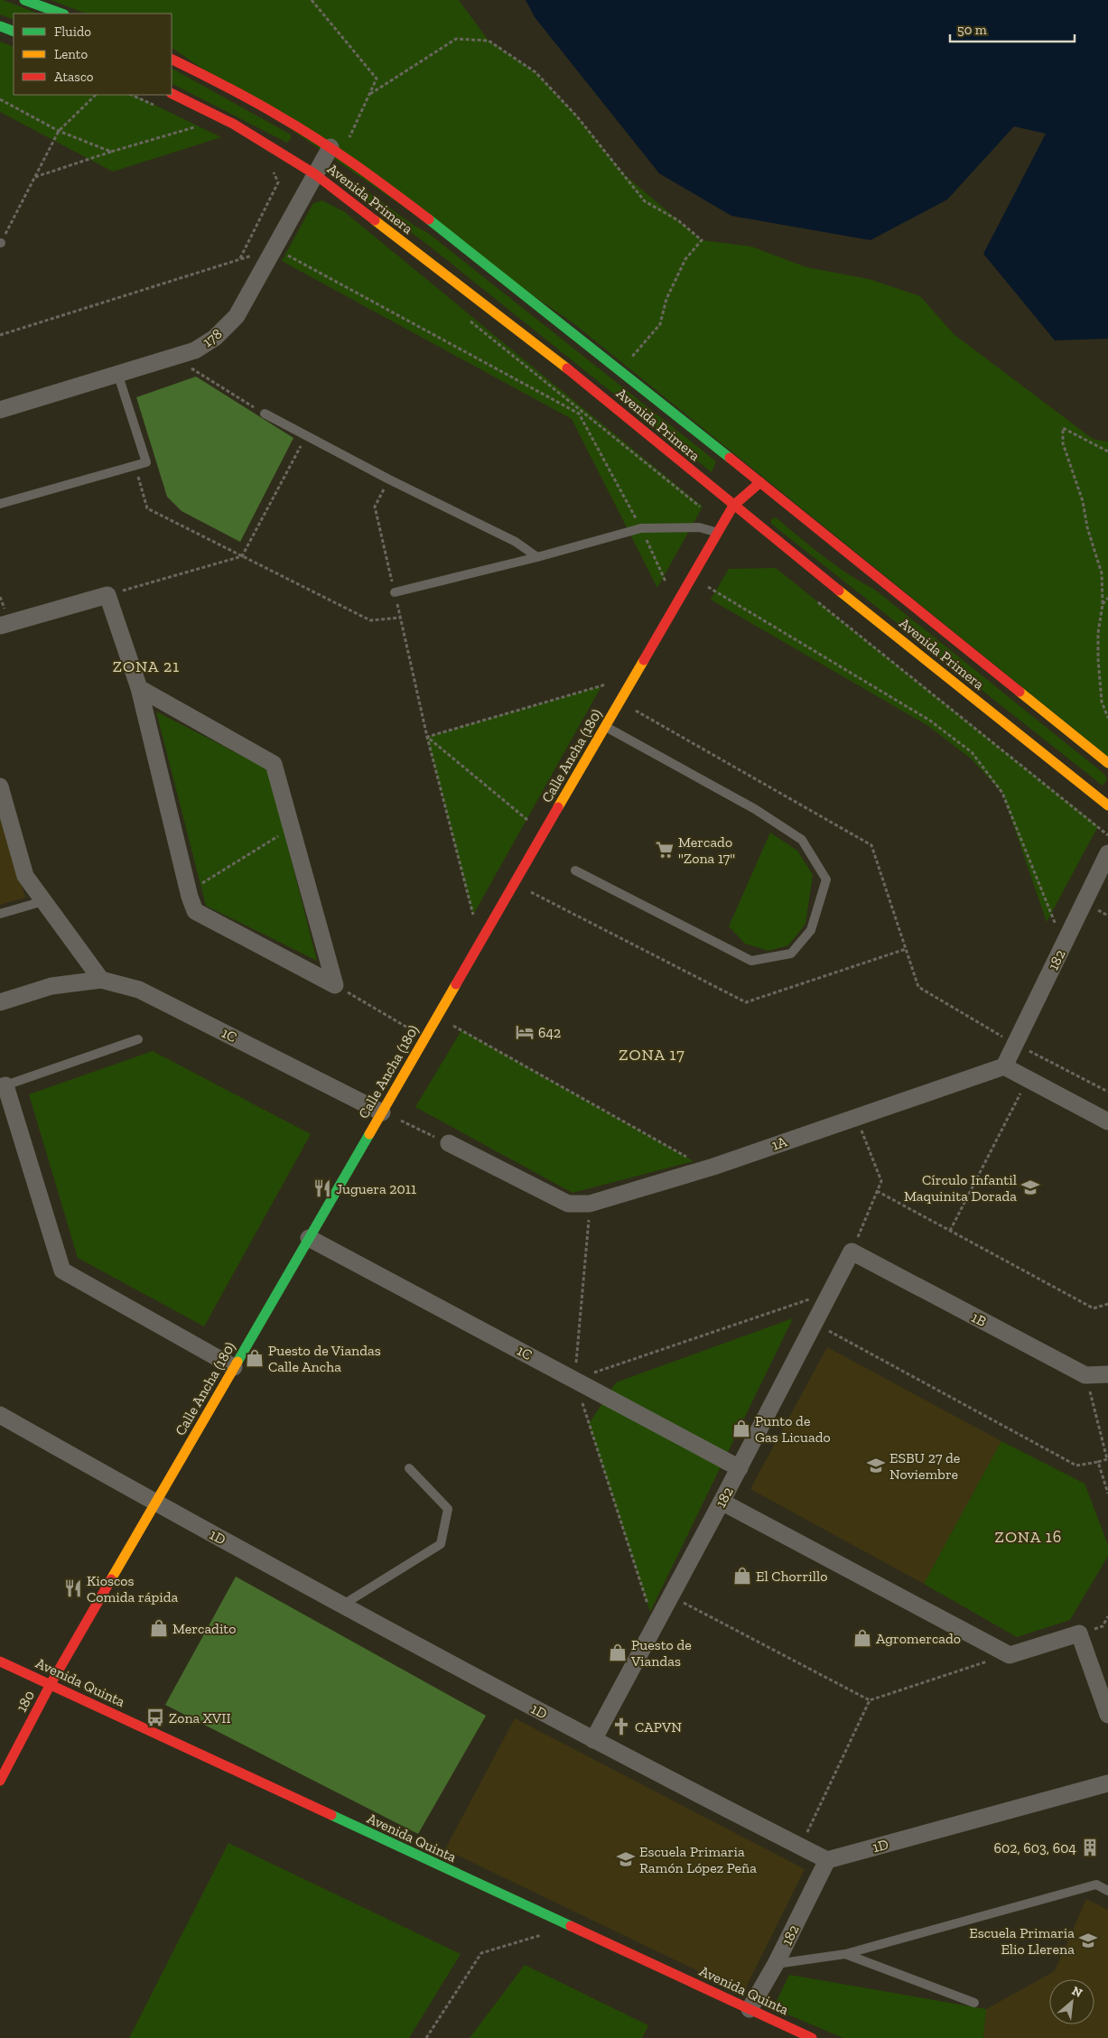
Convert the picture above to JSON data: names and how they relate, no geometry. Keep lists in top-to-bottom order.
{
  "streets": {
    "street": [
      "Avenida Primera",
      "178",
      "Calle Ancha (180)",
      "182",
      "1C",
      "1A",
      "1B",
      "1D",
      "Avenida Quinta",
      "180"
    ]
  },
  "crossings": [
    ["Avenida Primera", "178"],
    ["Avenida Primera", "Calle Ancha (180)"],
    ["Calle Ancha (180)", "1C"],
    ["Calle Ancha (180)", "1D"],
    ["Calle Ancha (180)", "Avenida Quinta"],
    ["Calle Ancha (180)", "180"],
    ["182", "1C"],
    ["182", "1A"],
    ["182", "1B"],
    ["182", "1D"],
    ["182", "Avenida Quinta"],
    ["Avenida Quinta", "180"]
  ],
  "districts": ["ZONA 21", "ZONA 17", "ZONA 16"],
  "places": {
    "supermarket": ["Mercado \"Zona 17\""],
    "hotel": ["642"],
    "school or university": [
      "Círculo Infantil Maquinita Dorada",
      "ESBU 27 de Noviembre",
      "Escuela Primaria Ramón López Peña",
      "Escuela Primaria Elio Llerena"
    ],
    "restaurant": ["Juguera 2011", "Kioscos Comida rápida"],
    "shop": [
      "Puesto de Viandas Calle Ancha",
      "Punto de Gas Licuado",
      "El Chorrillo",
      "Mercadito",
      "Agromercado",
      "Puesto de Viandas"
    ],
    "bus stop": ["Zona XVII"],
    "church": ["CAPVN"],
    "building": ["602, 603, 604"]
  },
  "legend": ["Fluido", "Lento", "Atasco"],
  "scale_bar": "50 m",
  "north": "top right"
}
